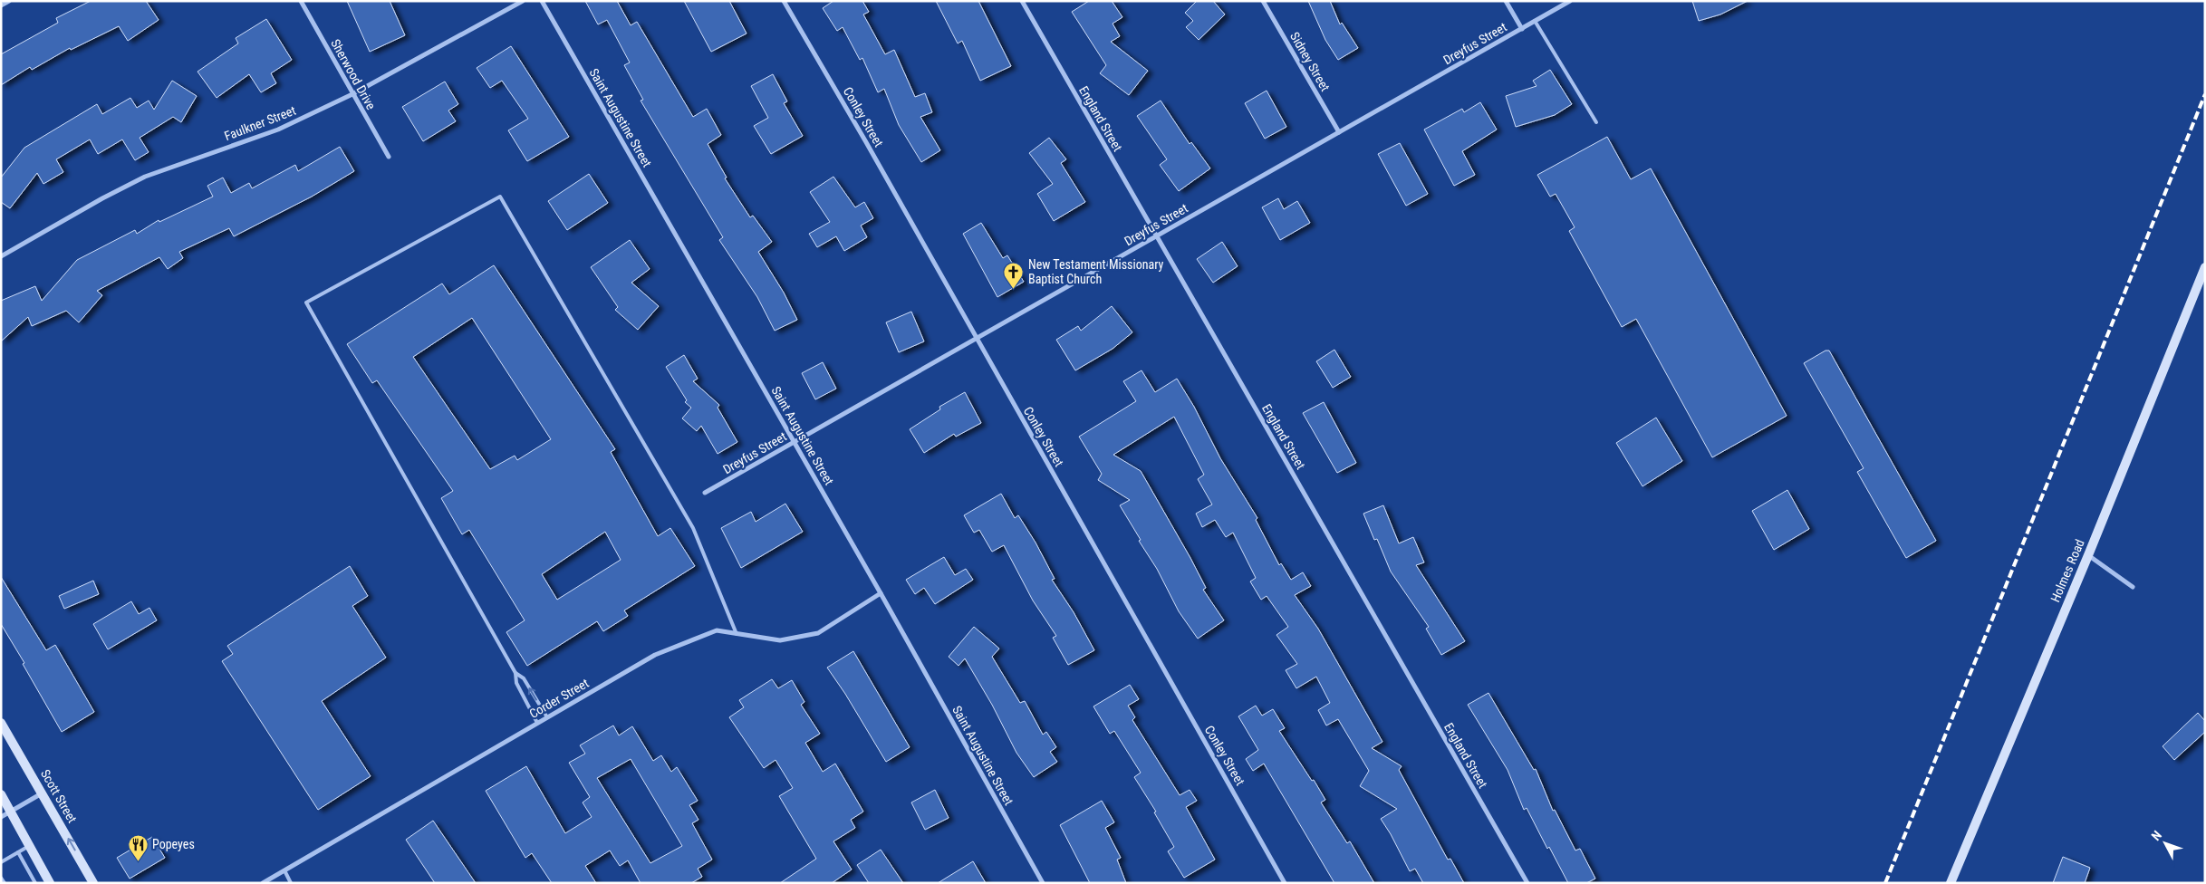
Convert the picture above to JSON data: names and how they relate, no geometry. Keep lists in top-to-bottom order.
{
  "streets": {
    "main road": ["Holmes Road", "Scott Street"],
    "street": [
      "Dreyfus Street",
      "Sidney Street",
      "Sherwood Drive",
      "Conley Street",
      "Saint Augustine Street",
      "England Street",
      "Faulkner Street",
      "Corder Street"
    ]
  },
  "crossings": [
    ["Dreyfus Street", "Sidney Street"],
    ["Dreyfus Street", "Conley Street"],
    ["Dreyfus Street", "Saint Augustine Street"],
    ["Dreyfus Street", "England Street"],
    ["Sherwood Drive", "Faulkner Street"],
    ["Saint Augustine Street", "Corder Street"]
  ],
  "places": {
    "church": ["New Testament Missionary Baptist Church"],
    "restaurant": ["Popeyes"]
  },
  "north": "top left"
}
